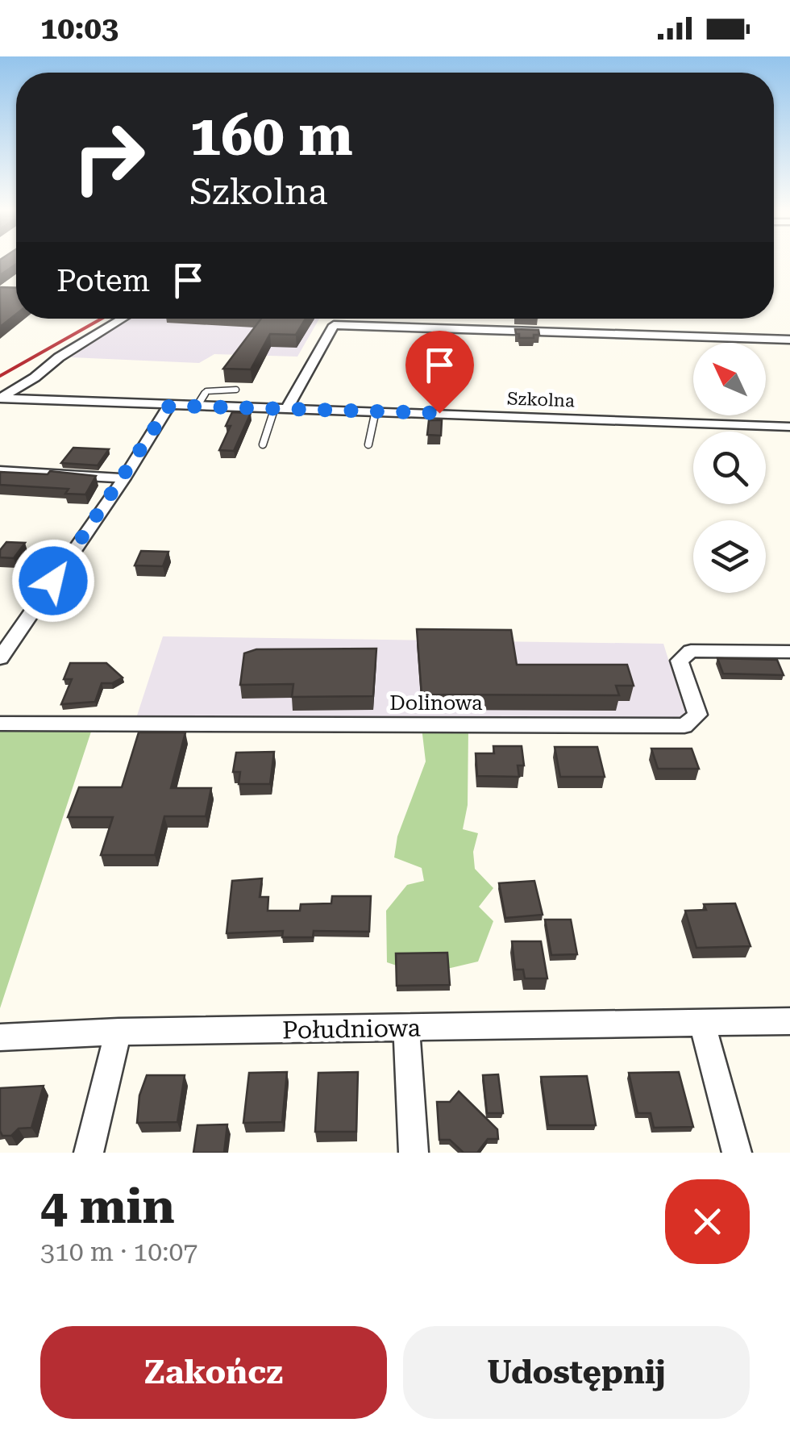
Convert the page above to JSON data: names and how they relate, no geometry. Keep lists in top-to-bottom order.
{
  "streets": {
    "street": ["Szkolna", "Dolinowa", "Południowa"]
  },
  "north": "top left",
  "page": {
    "status": "10:03",
    "turn": ["160 m", "Szkolna"],
    "then": "Potem",
    "heading": ["4 min", "310 m · 10:07"],
    "buttons": ["Zakończ", "Udostępnij"]
  }
}
